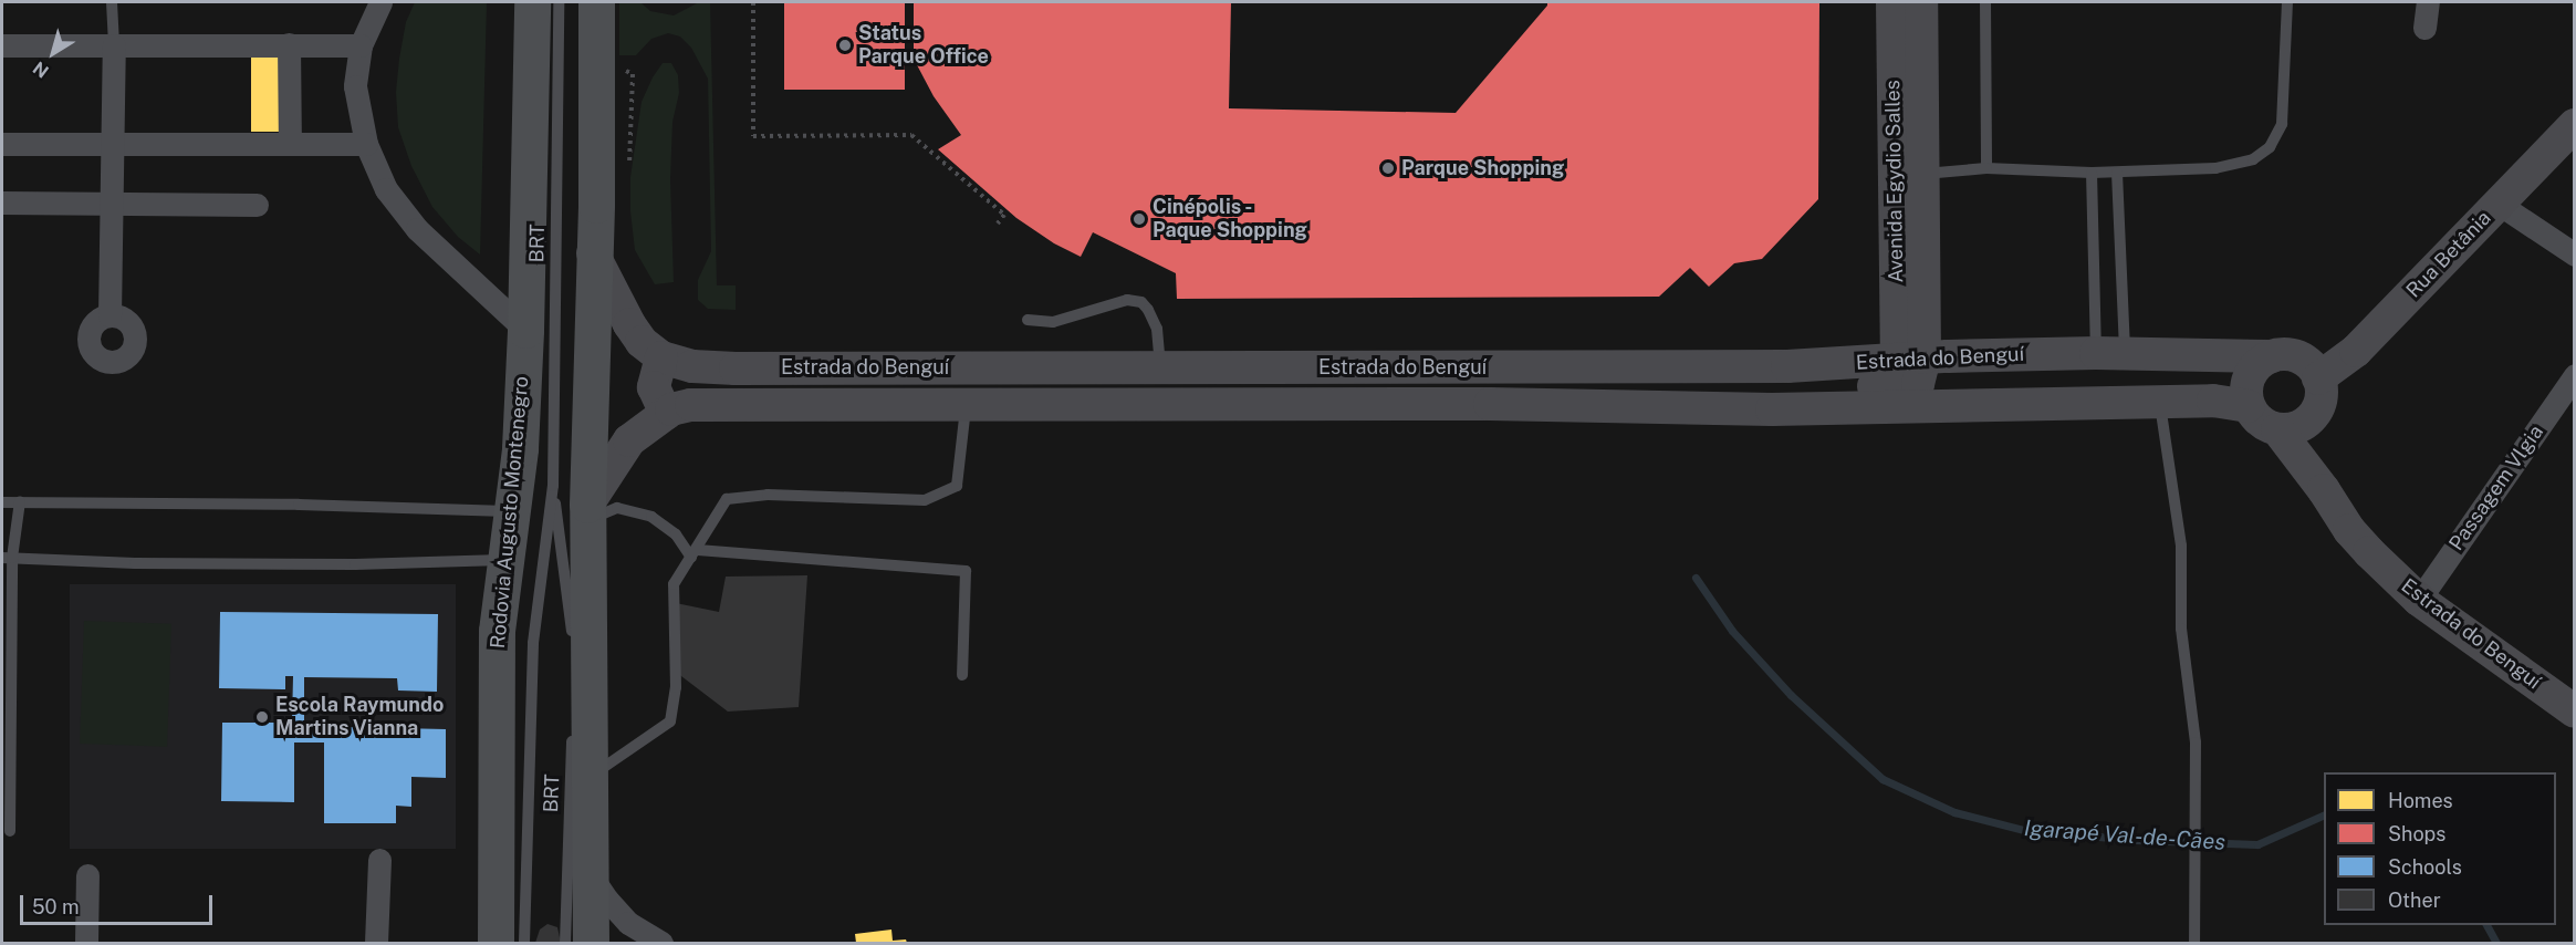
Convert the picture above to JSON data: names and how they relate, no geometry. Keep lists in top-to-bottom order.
{
  "streets": {
    "main road": ["Rodovia Augusto Montenegro"],
    "street": [
      "Avenida Egydio Salles",
      "Rua Betânia",
      "Estrada do Benguí",
      "Passagem Vlgia"
    ],
    "lane": ["BRT"]
  },
  "crossings": [
    ["Avenida Egydio Salles", "Estrada do Benguí"],
    ["Rua Betânia", "Estrada do Benguí"],
    ["Estrada do Benguí", "Passagem Vlgia"]
  ],
  "water": ["Igarapé Val-de-Cães"],
  "places": [
    "Status Parque Office",
    "Parque Shopping",
    "Cinépolis - Paque Shopping",
    "Escola Raymundo Martins Vianna"
  ],
  "legend": [
    "Homes",
    "Shops",
    "Schools",
    "Other"
  ],
  "scale_bar": "50 m",
  "north": "bottom left"
}
